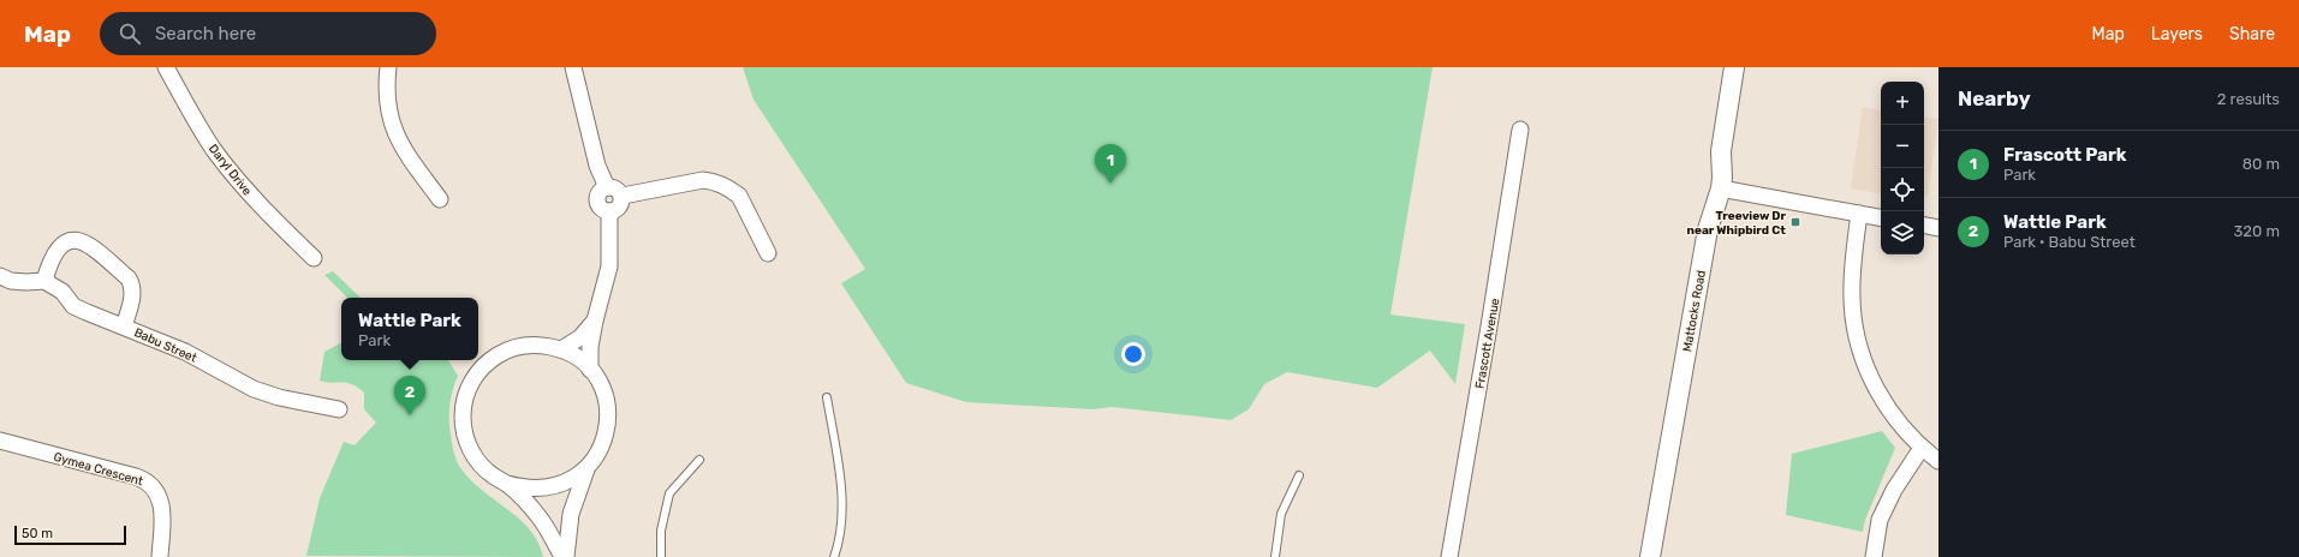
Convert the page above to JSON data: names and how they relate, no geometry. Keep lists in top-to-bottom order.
{
  "streets": {
    "street": [
      "Daryl Drive",
      "Mattocks Road",
      "Frascott Avenue",
      "Babu Street",
      "Gymea Crescent"
    ]
  },
  "places": {
    "transit": ["Treeview Dr near Whipbird Ct"]
  },
  "scale_bar": "50 m",
  "page": {
    "header": "Map",
    "search": "Search here",
    "nav": ["Map", "Layers", "Share"],
    "heading": ["Nearby", "2 results"],
    "map_buttons": ["+", "−"],
    "list": [
      {
        "mark": "1",
        "name": "Frascott Park",
        "note": "Park",
        "value": "80 m"
      },
      {
        "mark": "2",
        "name": "Wattle Park",
        "note": "Park · Babu Street",
        "value": "320 m"
      }
    ],
    "pins": ["1", "2"],
    "popup": ["Wattle Park", "Park"],
    "scale": "50 m"
  }
}
